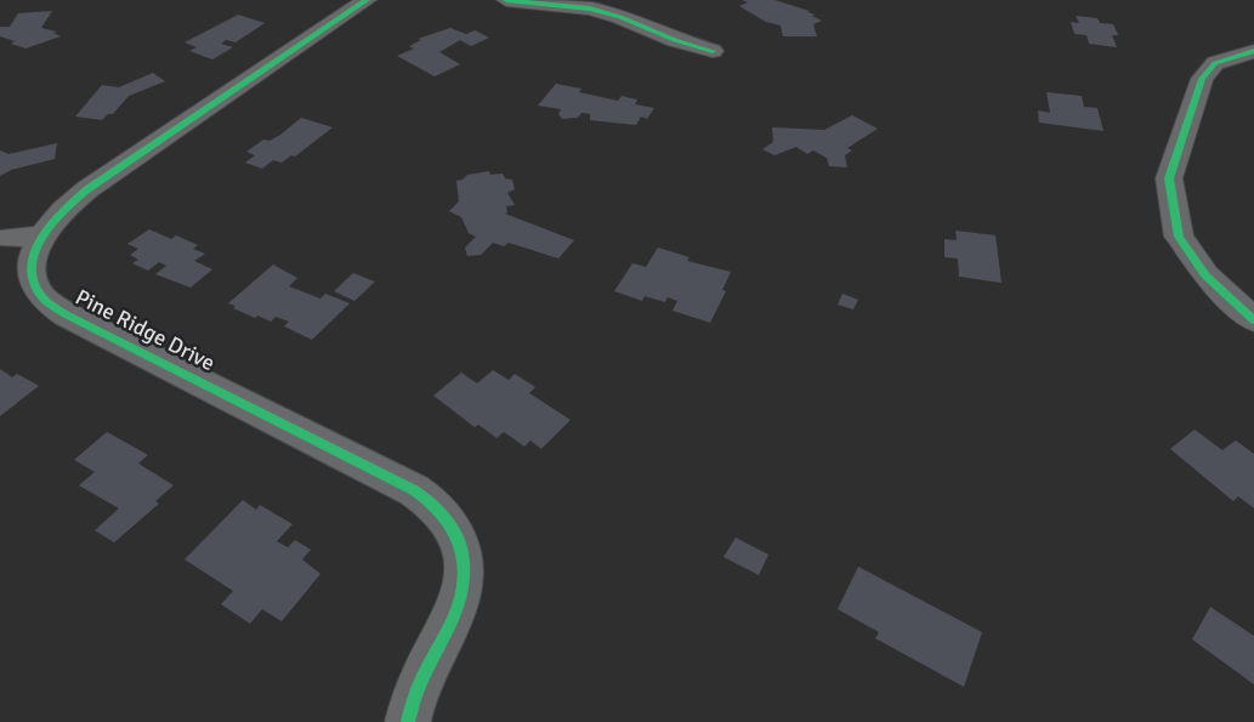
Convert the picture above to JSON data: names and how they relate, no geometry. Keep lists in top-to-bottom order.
{
  "streets": {
    "street": ["Pine Ridge Drive"]
  }
}
